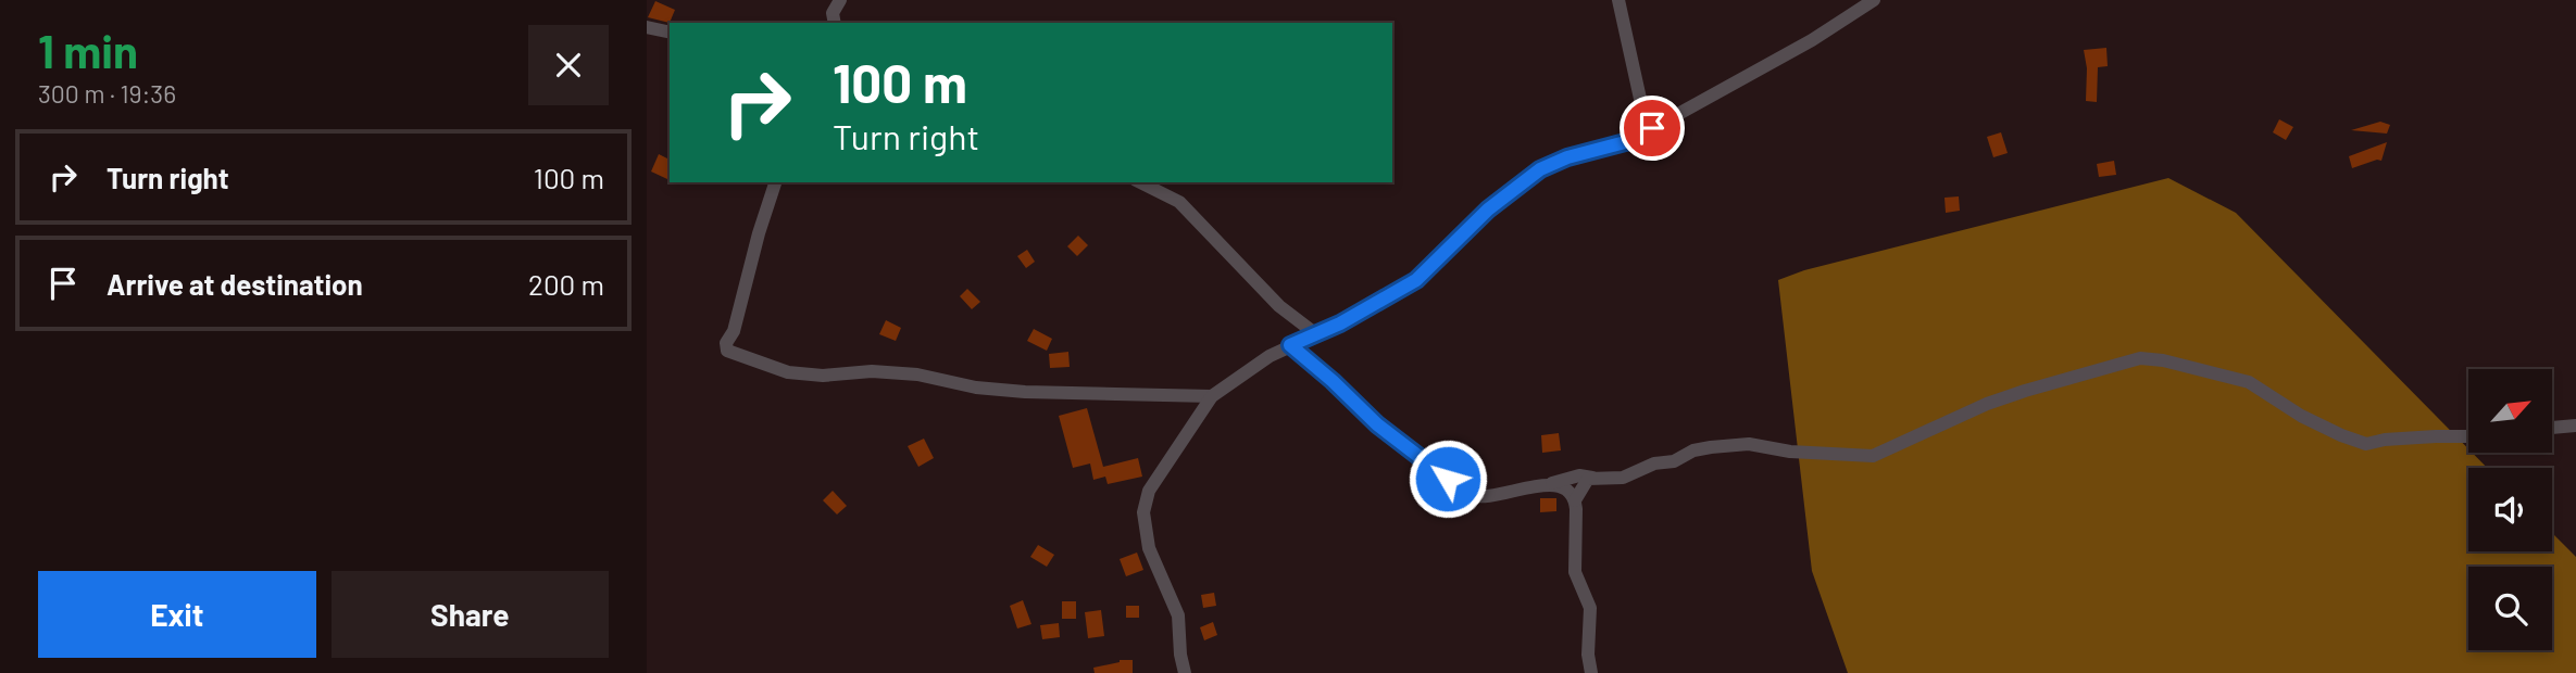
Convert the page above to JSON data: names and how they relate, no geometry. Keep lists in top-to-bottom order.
{
  "north": "top right",
  "page": {
    "heading": ["1 min", "300 m · 19:36"],
    "turn": ["100 m", "Turn right"],
    "list": [
      {
        "name": "Turn right",
        "value": "100 m"
      },
      {
        "name": "Arrive at destination",
        "value": "200 m"
      }
    ],
    "buttons": ["Exit", "Share"]
  }
}
